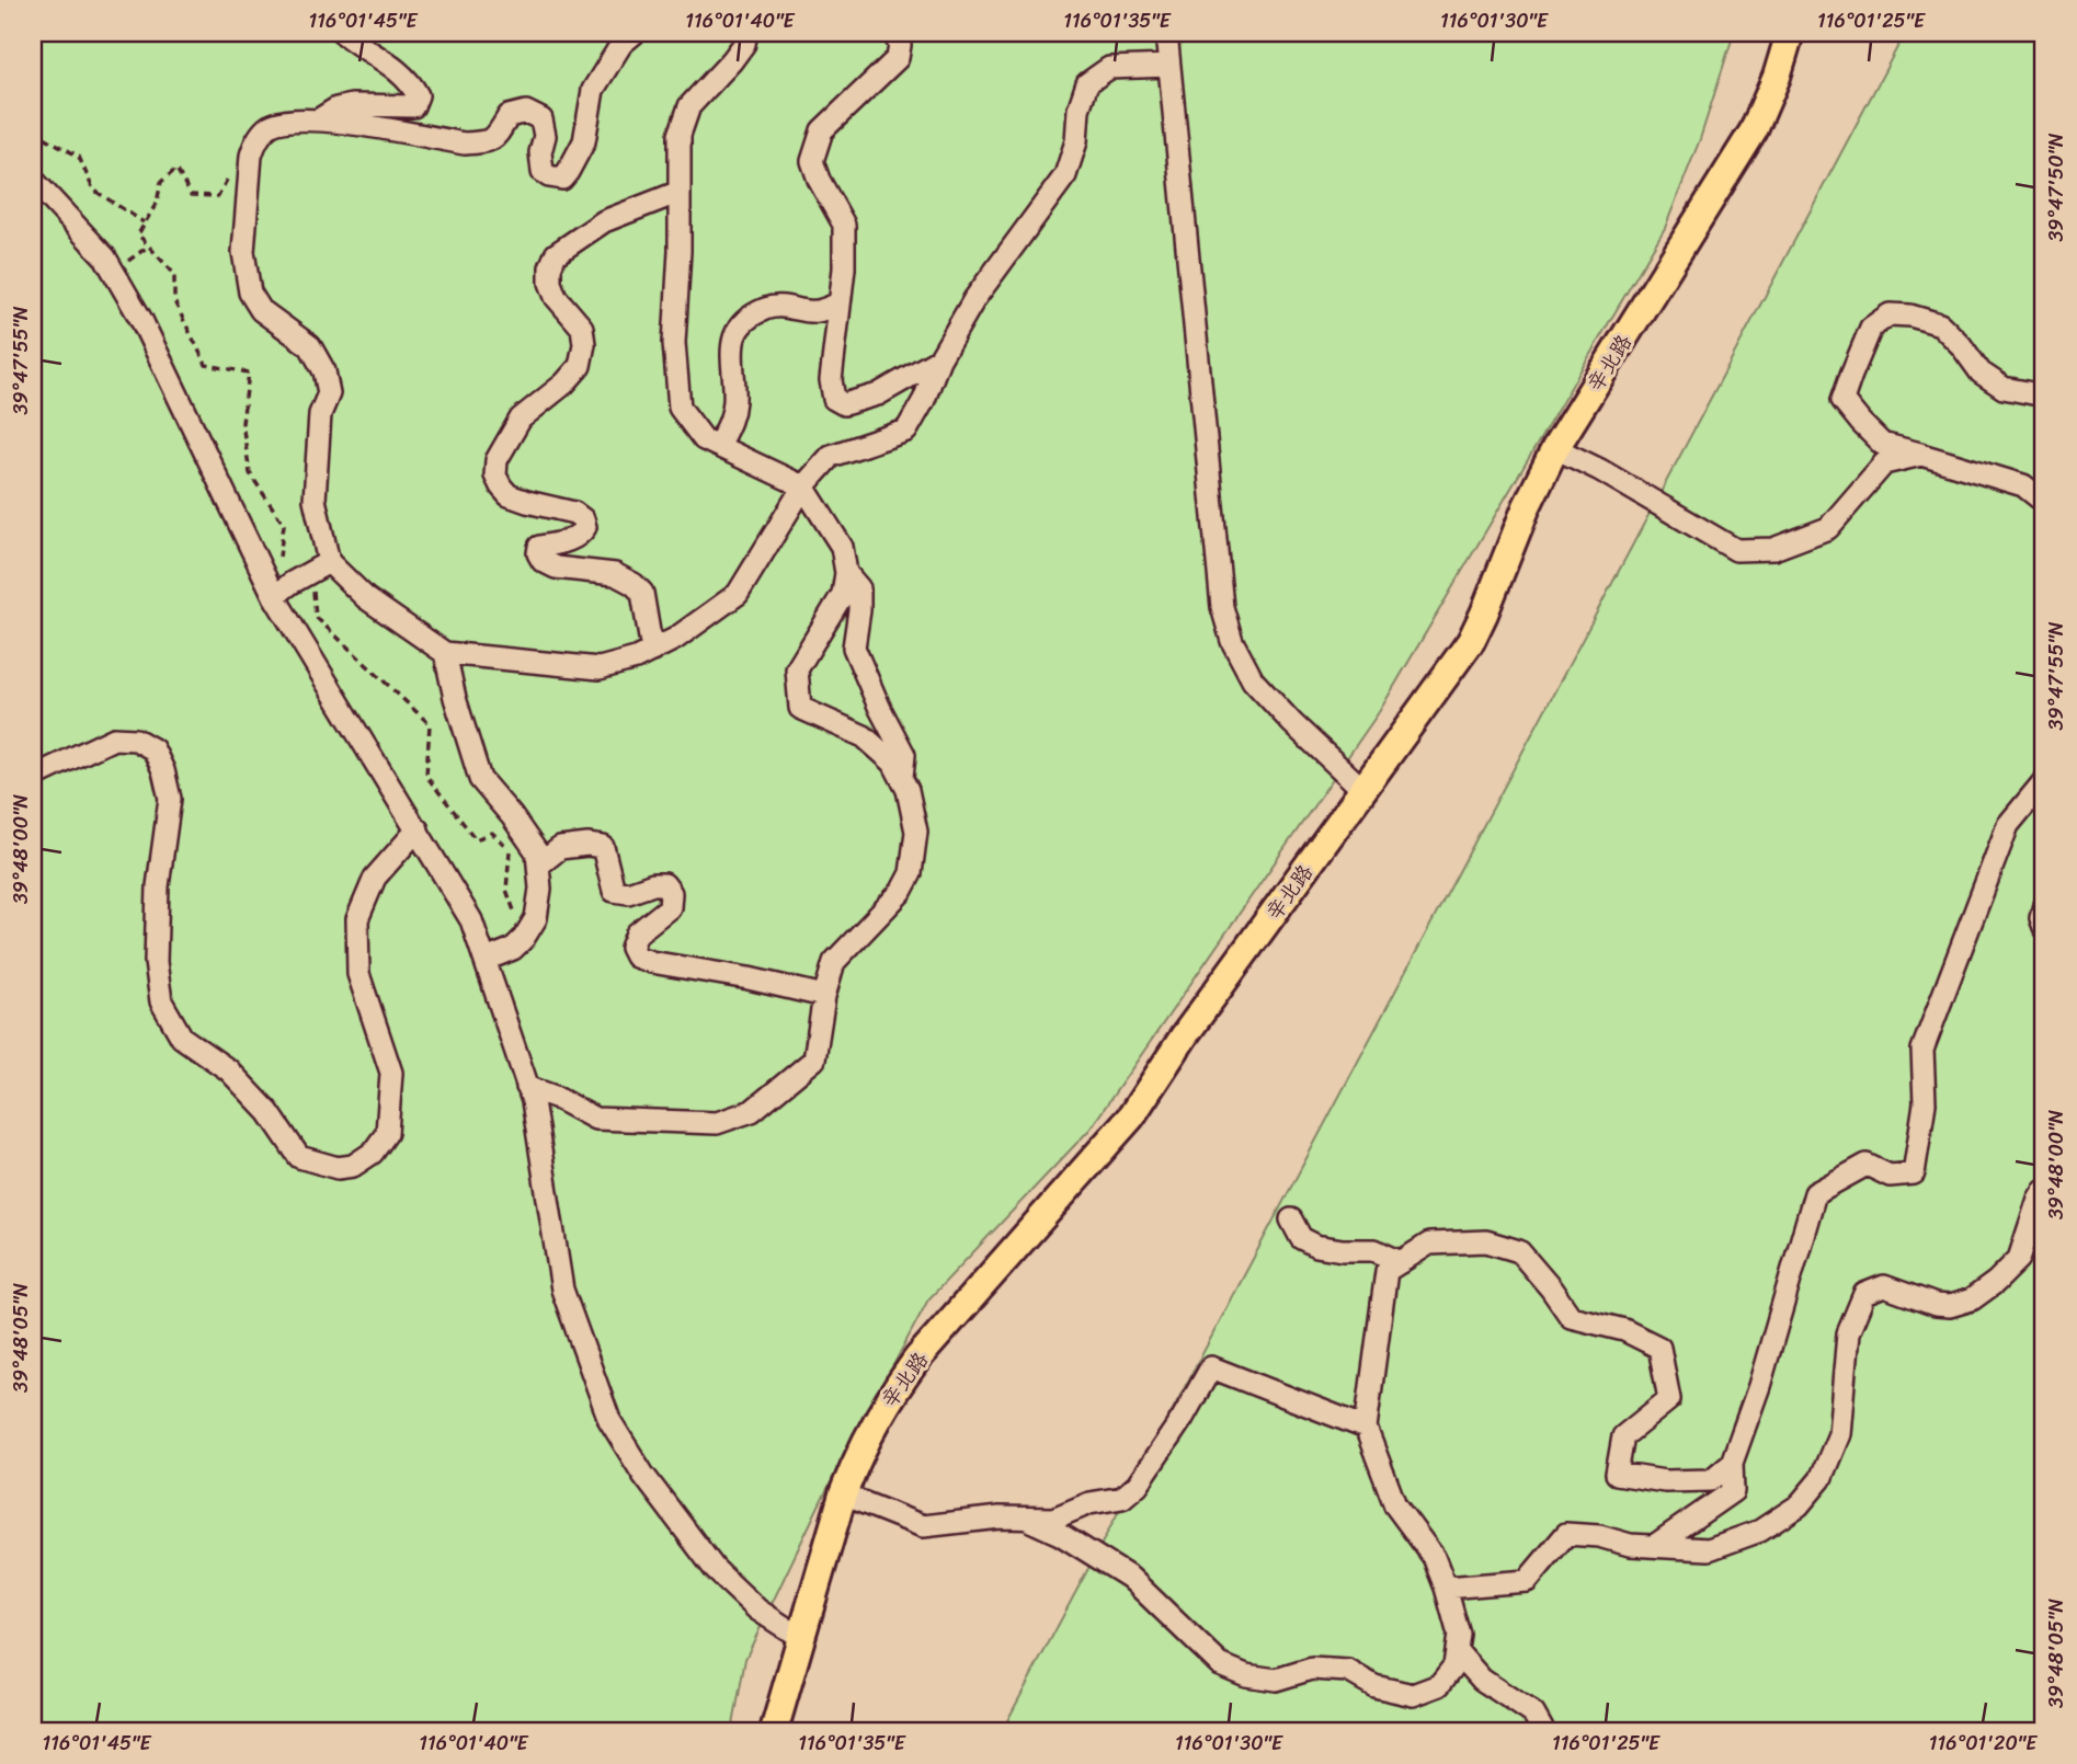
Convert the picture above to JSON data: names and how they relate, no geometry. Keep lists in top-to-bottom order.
{
  "streets": {
    "main road": ["辛北路"]
  },
  "coordinates": [
    "116°01'45\"E",
    "116°01'40\"E",
    "116°01'35\"E",
    "116°01'30\"E",
    "116°01'25\"E",
    "39°47'50\"N",
    "39°47'55\"N",
    "39°48'00\"N",
    "39°48'05\"N",
    "116°01'20\"E"
  ]
}
